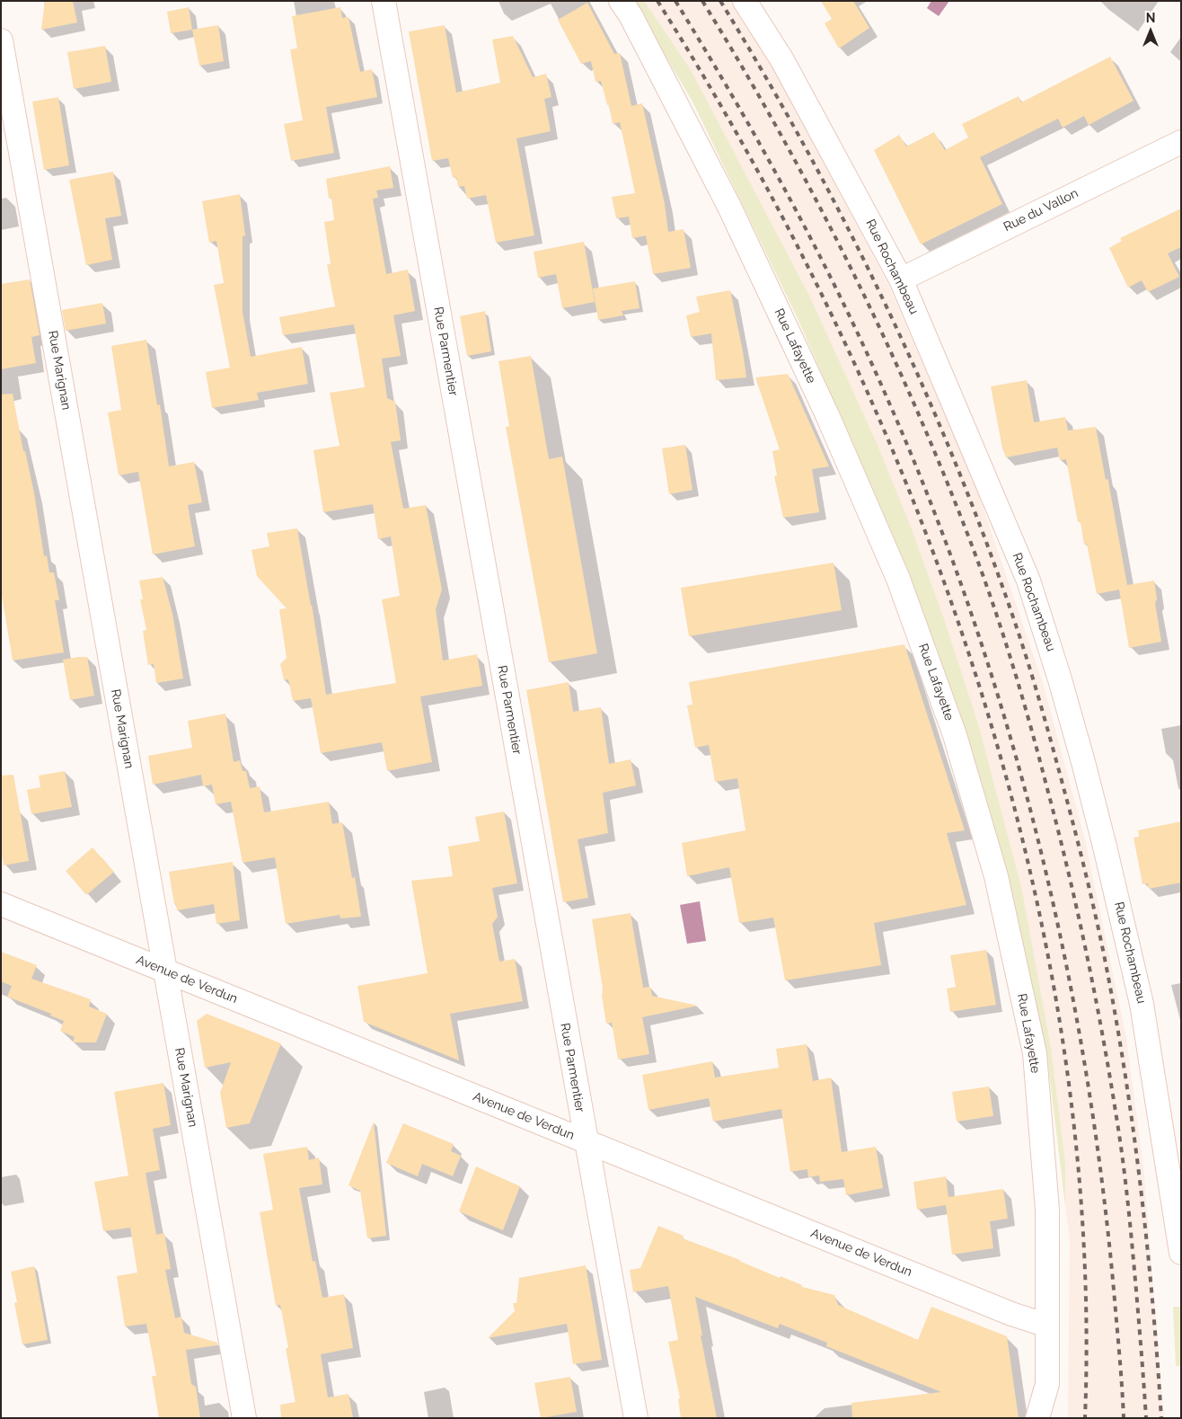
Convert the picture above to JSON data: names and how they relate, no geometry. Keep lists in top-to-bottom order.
{
  "streets": {
    "street": [
      "Rue du Vallon",
      "Rue Rochambeau",
      "Rue Lafayette",
      "Rue Parmentier",
      "Rue Marignan",
      "Avenue de Verdun"
    ]
  },
  "crossings": [
    ["Rue du Vallon", "Rue Rochambeau"],
    ["Rue Lafayette", "Avenue de Verdun"],
    ["Rue Parmentier", "Avenue de Verdun"],
    ["Rue Marignan", "Avenue de Verdun"]
  ],
  "north": "top"
}
